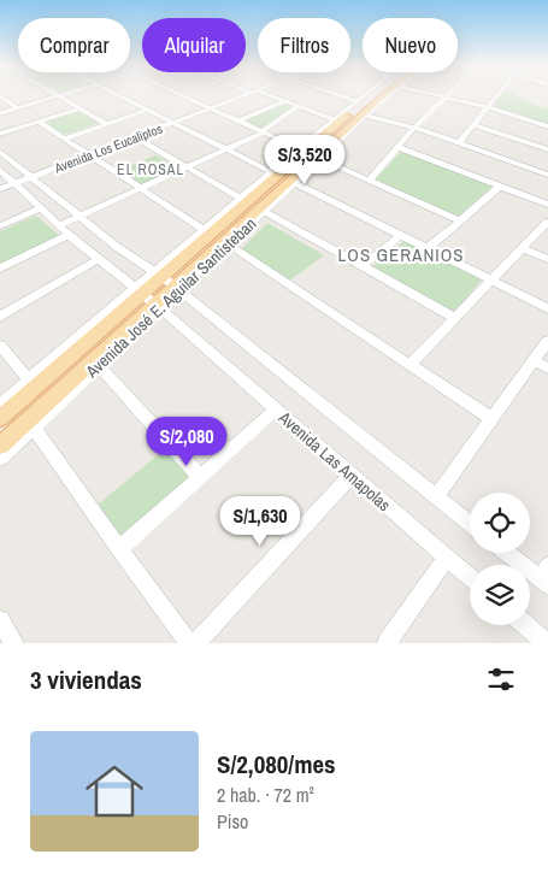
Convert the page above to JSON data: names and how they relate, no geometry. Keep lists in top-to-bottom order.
{
  "streets": {
    "main road": ["Avenida José E. Aguilar Santisteban"],
    "street": ["Avenida Los Eucaliptos", "Avenida Las Amapolas"]
  },
  "crossings": [
    ["Avenida Los Eucaliptos", "Avenida Las Amapolas"],
    ["Avenida José E. Aguilar Santisteban", "Avenida Las Amapolas"]
  ],
  "districts": ["EL ROSAL", "LOS GERANIOS"],
  "page": {
    "chip": [
      "Comprar",
      "Alquilar",
      "Filtros",
      "Nuevo"
    ],
    "price": ["S/3,520", "S/2,080", "S/1,630"],
    "heading": "3 viviendas",
    "list": [
      {
        "name": "S/2,080/mes",
        "note": "2 hab. · 72 m² · Piso"
      }
    ]
  }
}
